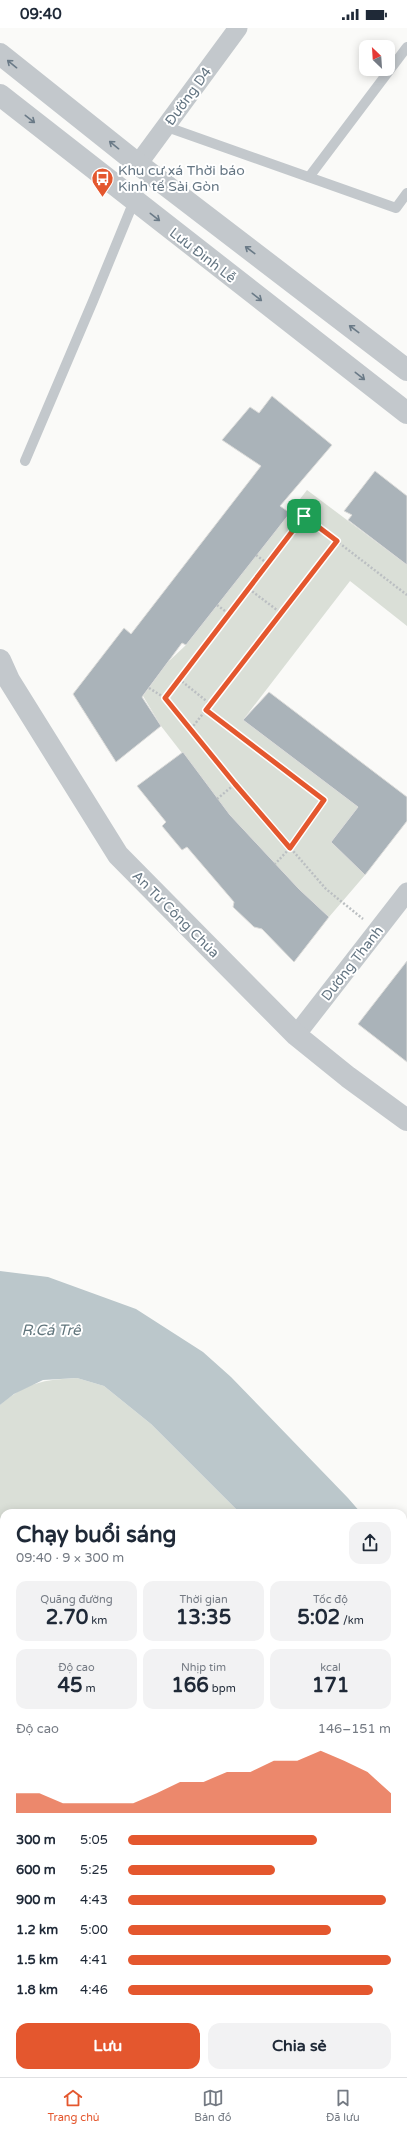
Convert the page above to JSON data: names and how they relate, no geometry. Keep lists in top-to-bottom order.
{
  "streets": {
    "street": [
      "Đường D4",
      "Lưu Đình Lễ",
      "An Tư Công Chúa",
      "Dương Thanh"
    ]
  },
  "crossings": [
    ["An Tư Công Chúa", "Dương Thanh"]
  ],
  "water": ["R.Cá Trê"],
  "places": {
    "bus stop": ["Khu cư xá Thời báo Kinh tế Sài Gòn"]
  },
  "north": "top left",
  "page": {
    "status": "09:40",
    "heading": ["Chạy buổi sáng", "09:40 · 9 × 300 m"],
    "stats": [
      ["Quãng đường", "2.70 km"],
      ["Thời gian", "13:35"],
      ["Tốc độ", "5:02 /km"],
      ["Độ cao", "45 m"],
      ["Nhịp tim", "166 bpm"],
      ["kcal", "171"]
    ],
    "chart": ["Độ cao", "146–151 m"],
    "list": [
      {
        "name": "300 m",
        "note": "5:05"
      },
      {
        "name": "600 m",
        "note": "5:25"
      },
      {
        "name": "900 m",
        "note": "4:43"
      },
      {
        "name": "1.2 km",
        "note": "5:00"
      },
      {
        "name": "1.5 km",
        "note": "4:41"
      },
      {
        "name": "1.8 km",
        "note": "4:46"
      }
    ],
    "buttons": ["Lưu", "Chia sẻ"],
    "tabs": ["Trang chủ", "Bản đồ", "Đã lưu"]
  }
}
